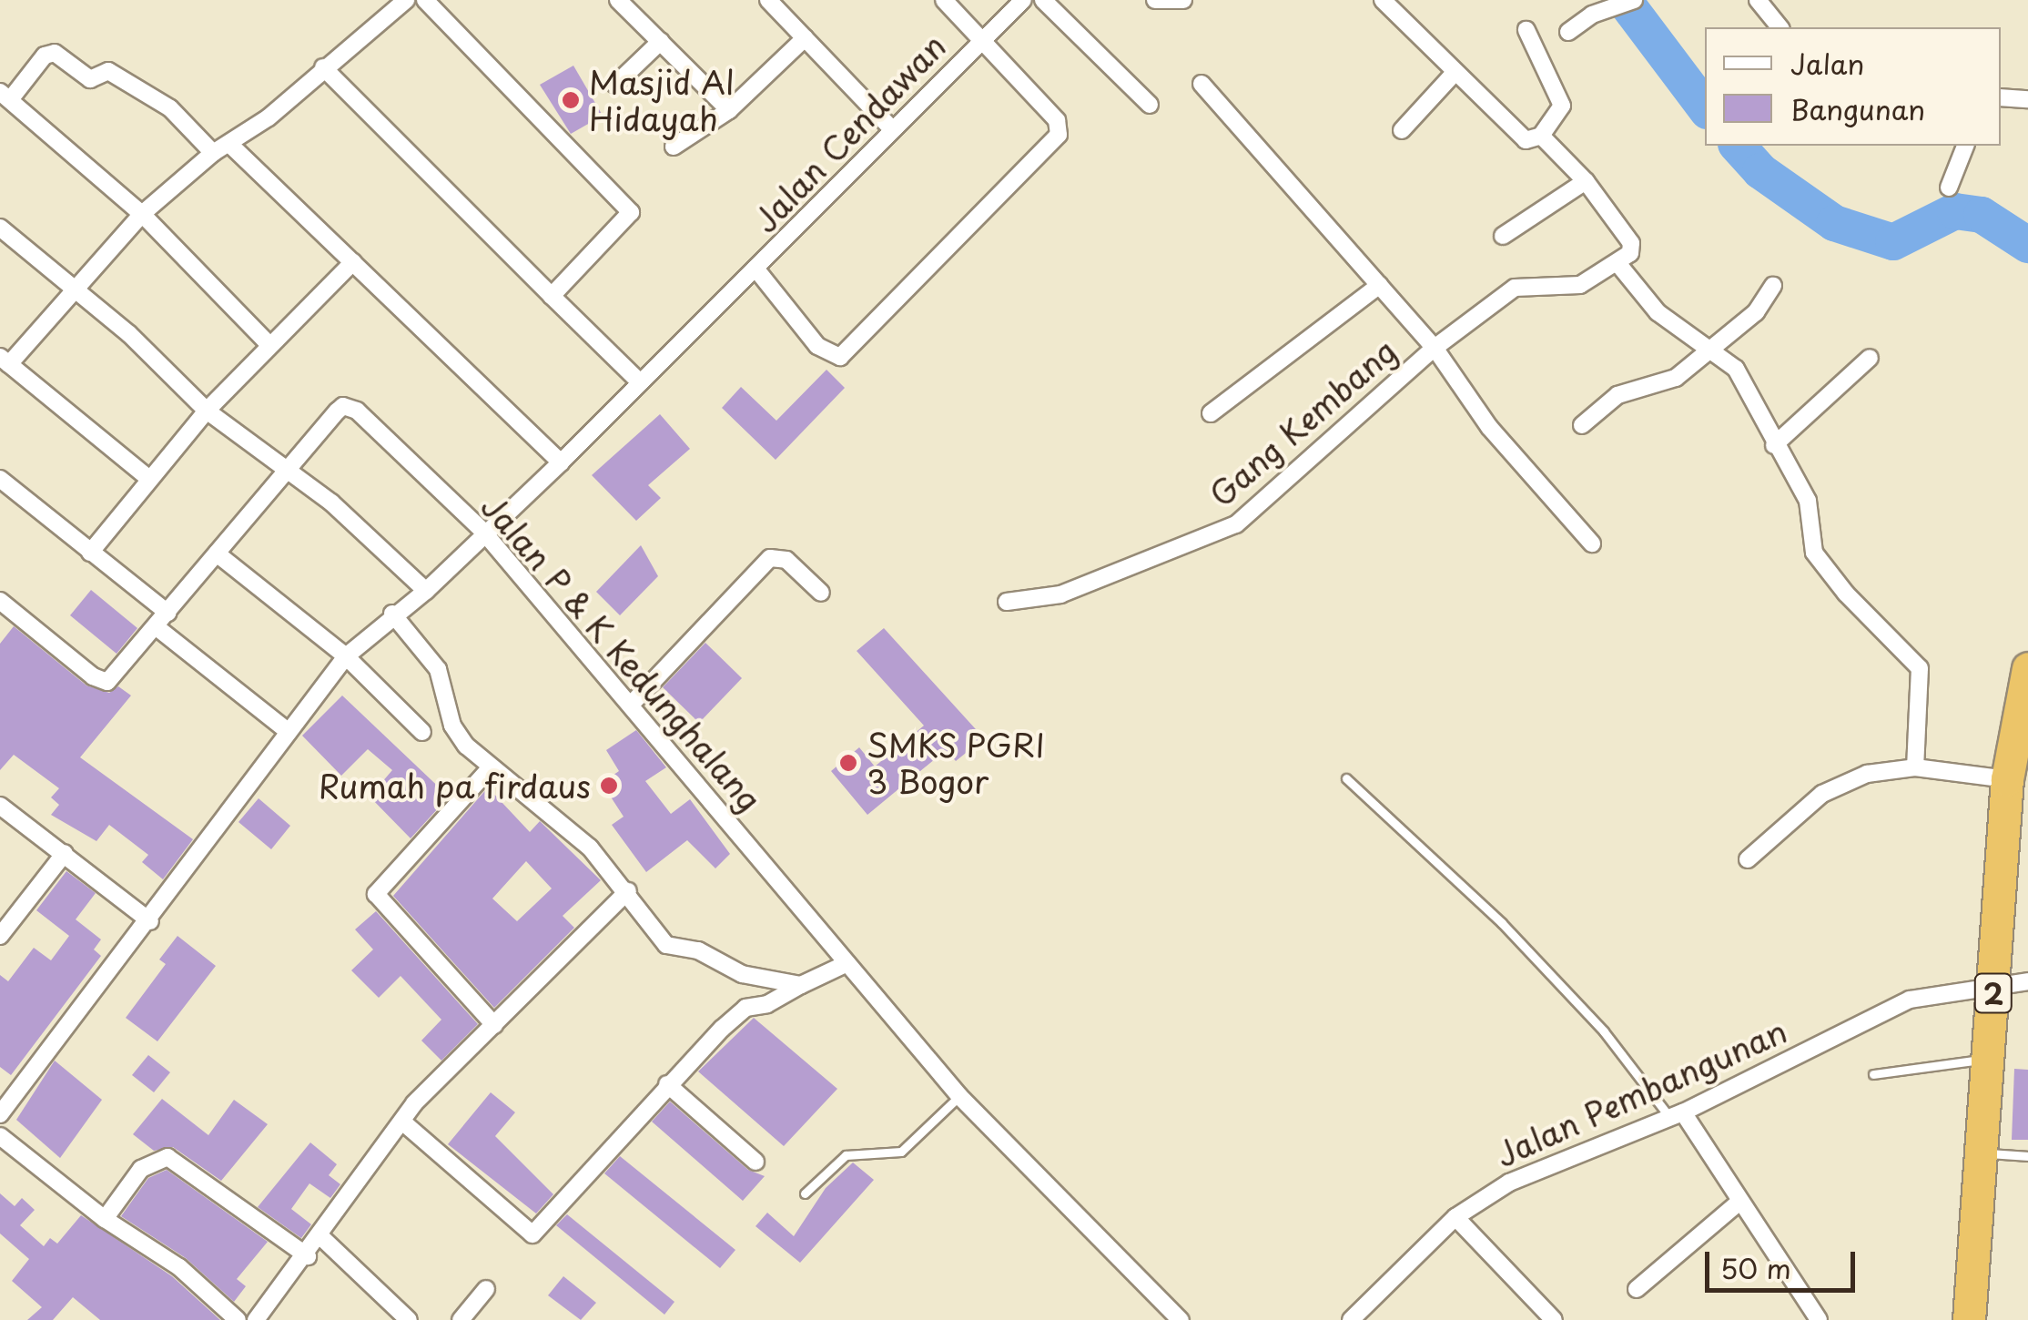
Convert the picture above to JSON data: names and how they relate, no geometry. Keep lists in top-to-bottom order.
{
  "streets": {
    "highway": ["2"],
    "street": [
      "Jalan Cendawan",
      "Gang Kembang",
      "Jalan P & K Kedunghalang",
      "Jalan Pembangunan"
    ]
  },
  "crossings": [
    ["Jalan Cendawan", "Jalan P & K Kedunghalang"],
    ["2", "Jalan Pembangunan"]
  ],
  "places": ["Masjid Al Hidayah", "SMKS PGRI 3 Bogor", "Rumah pa firdaus"],
  "legend": ["Jalan", "Bangunan"],
  "scale_bar": "50 m"
}
